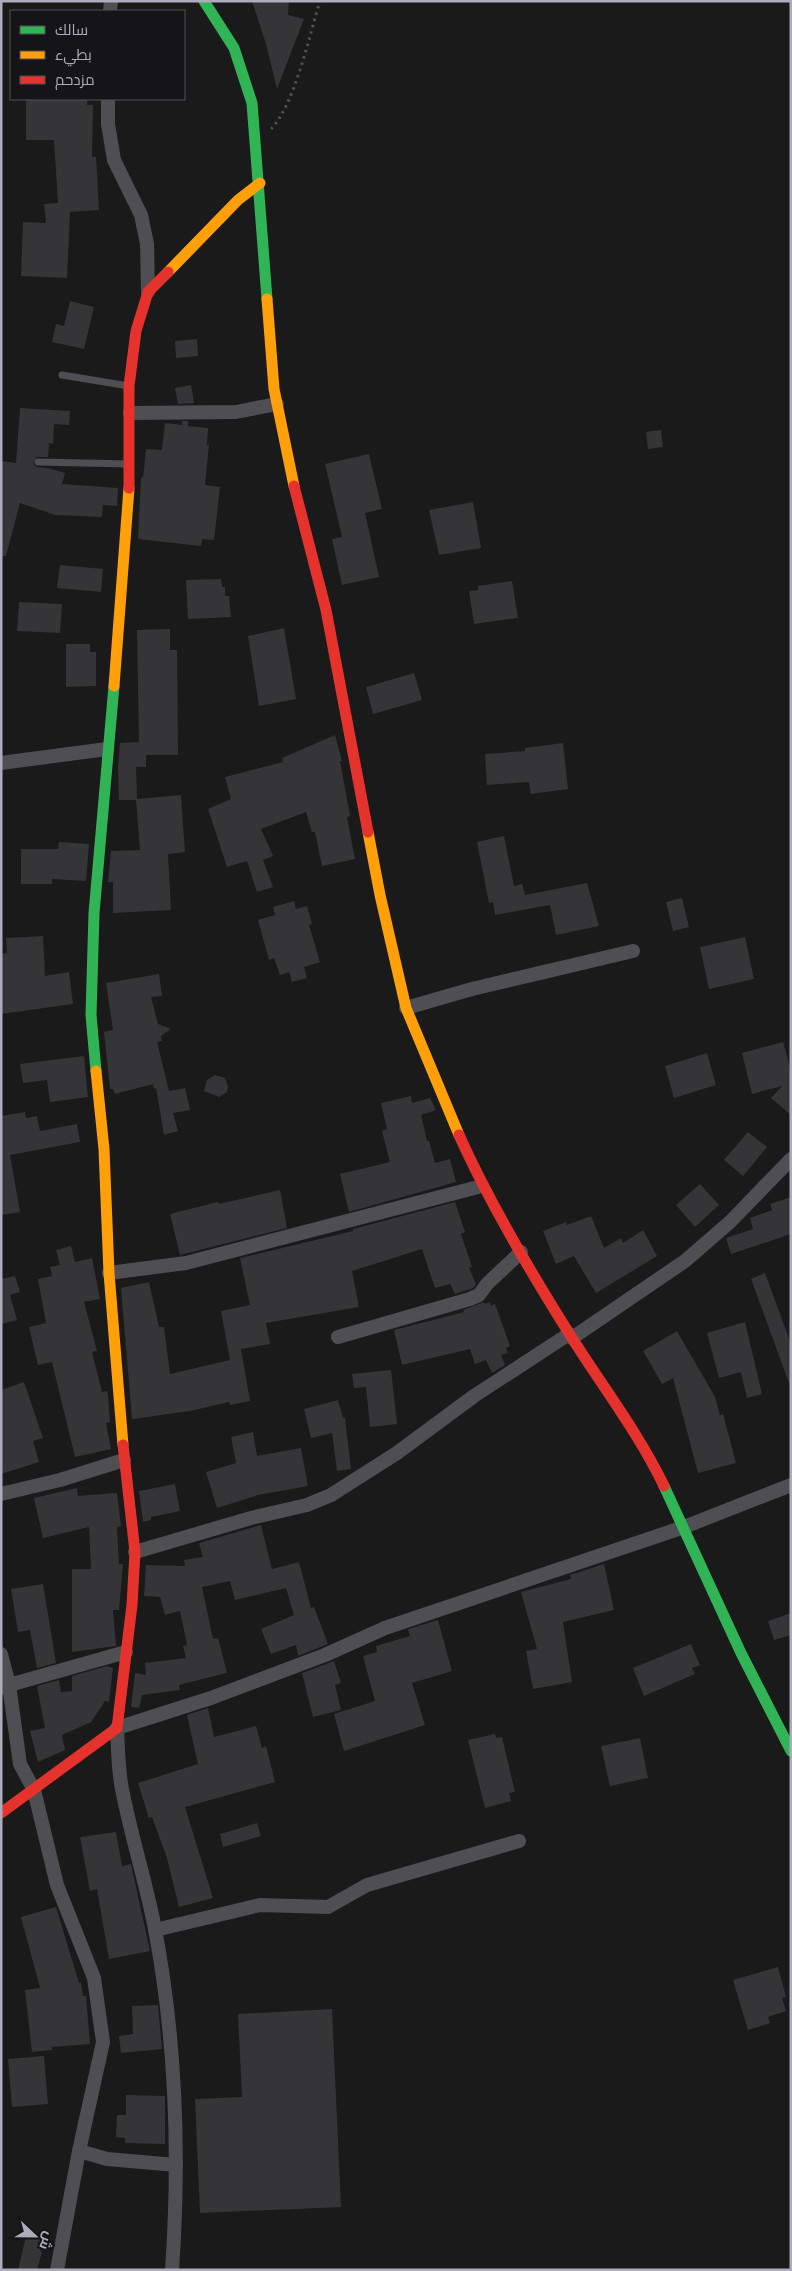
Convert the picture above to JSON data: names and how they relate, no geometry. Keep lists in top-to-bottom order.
{
  "legend": ["سالك", "بطيء", "مزدحم"],
  "north": "right"
}
